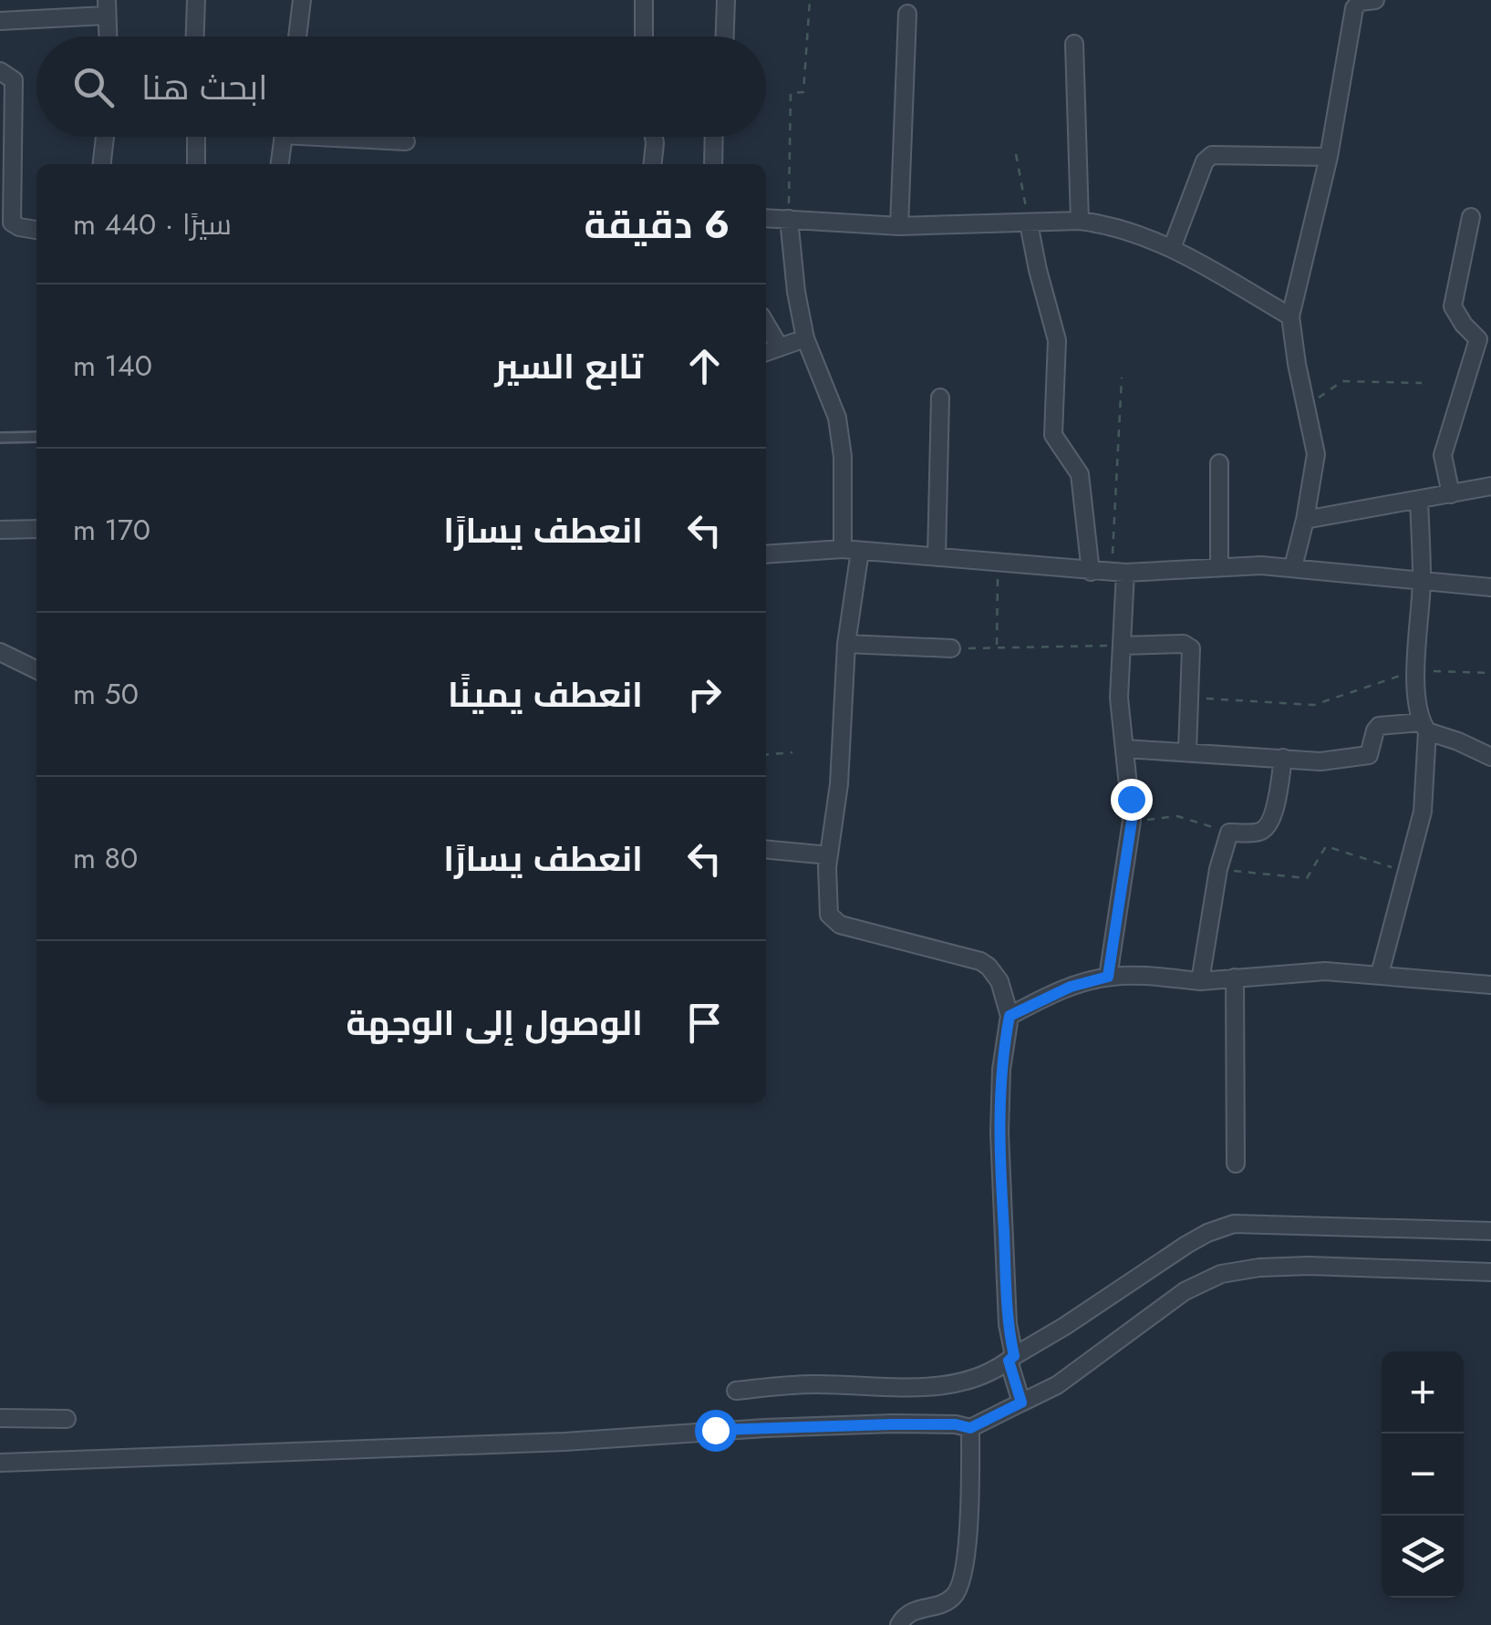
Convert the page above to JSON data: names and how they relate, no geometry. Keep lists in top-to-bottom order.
{
  "page": {
    "search": "ابحث هنا",
    "heading": ["6 دقيقة", "سيرًا · 440 m"],
    "list": [
      ["تابع السير", "140 m"],
      ["انعطف يسارًا", "170 m"],
      ["انعطف يمينًا", "50 m"],
      ["انعطف يسارًا", "80 m"],
      "الوصول إلى الوجهة"
    ],
    "map_buttons": ["+", "−"]
  }
}
